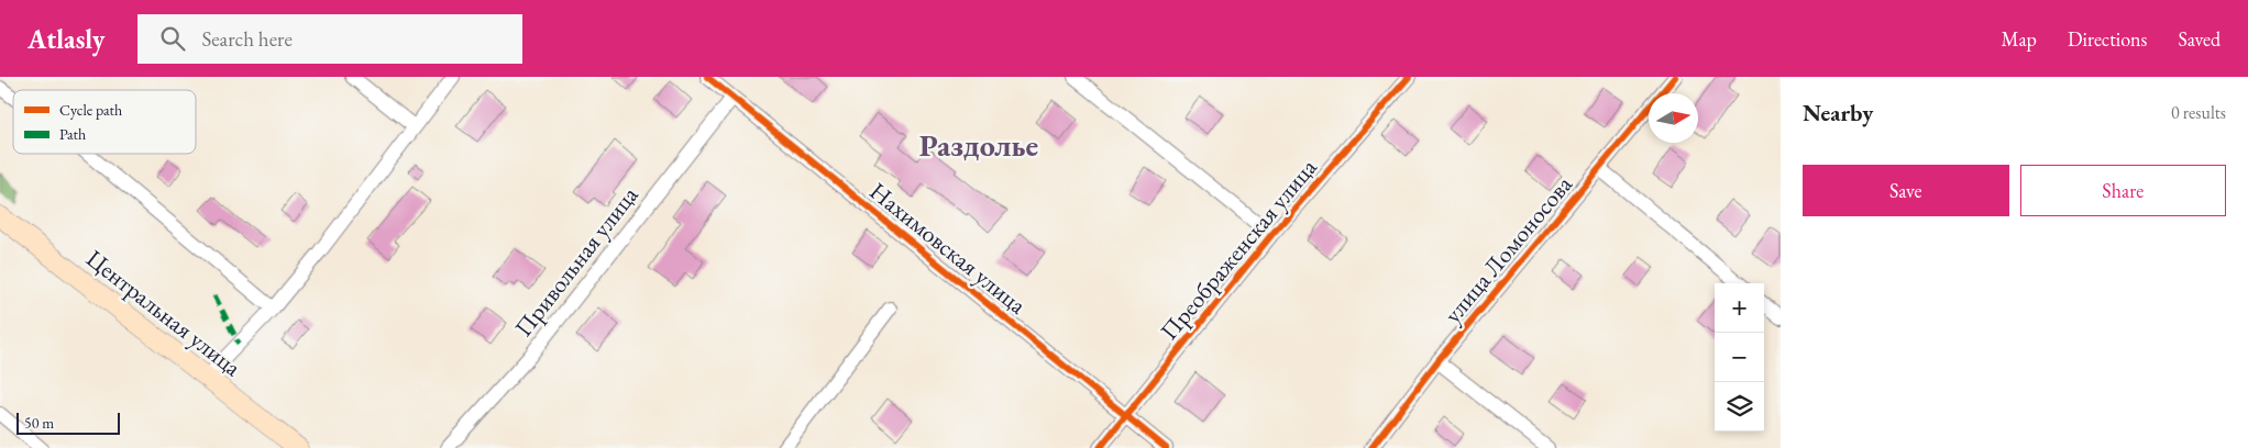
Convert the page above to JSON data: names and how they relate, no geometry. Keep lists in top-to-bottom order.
{
  "streets": {
    "main road": ["Центральная улица"],
    "street": [
      "Нахимовская улица",
      "Преображенская улица",
      "улица Ломоносова",
      "Привольная улица"
    ]
  },
  "crossings": [
    ["Нахимовская улица", "Преображенская улица"],
    ["Нахимовская улица", "Привольная улица"]
  ],
  "districts": ["Раздолье"],
  "legend": ["Cycle path", "Path"],
  "scale_bar": "50 m",
  "north": "right",
  "page": {
    "header": "Atlasly",
    "search": "Search here",
    "nav": ["Map", "Directions", "Saved"],
    "heading": ["Nearby", "0 results"],
    "buttons": ["Save", "Share"],
    "map_buttons": ["+", "−"],
    "scale": "50 m"
  }
}
